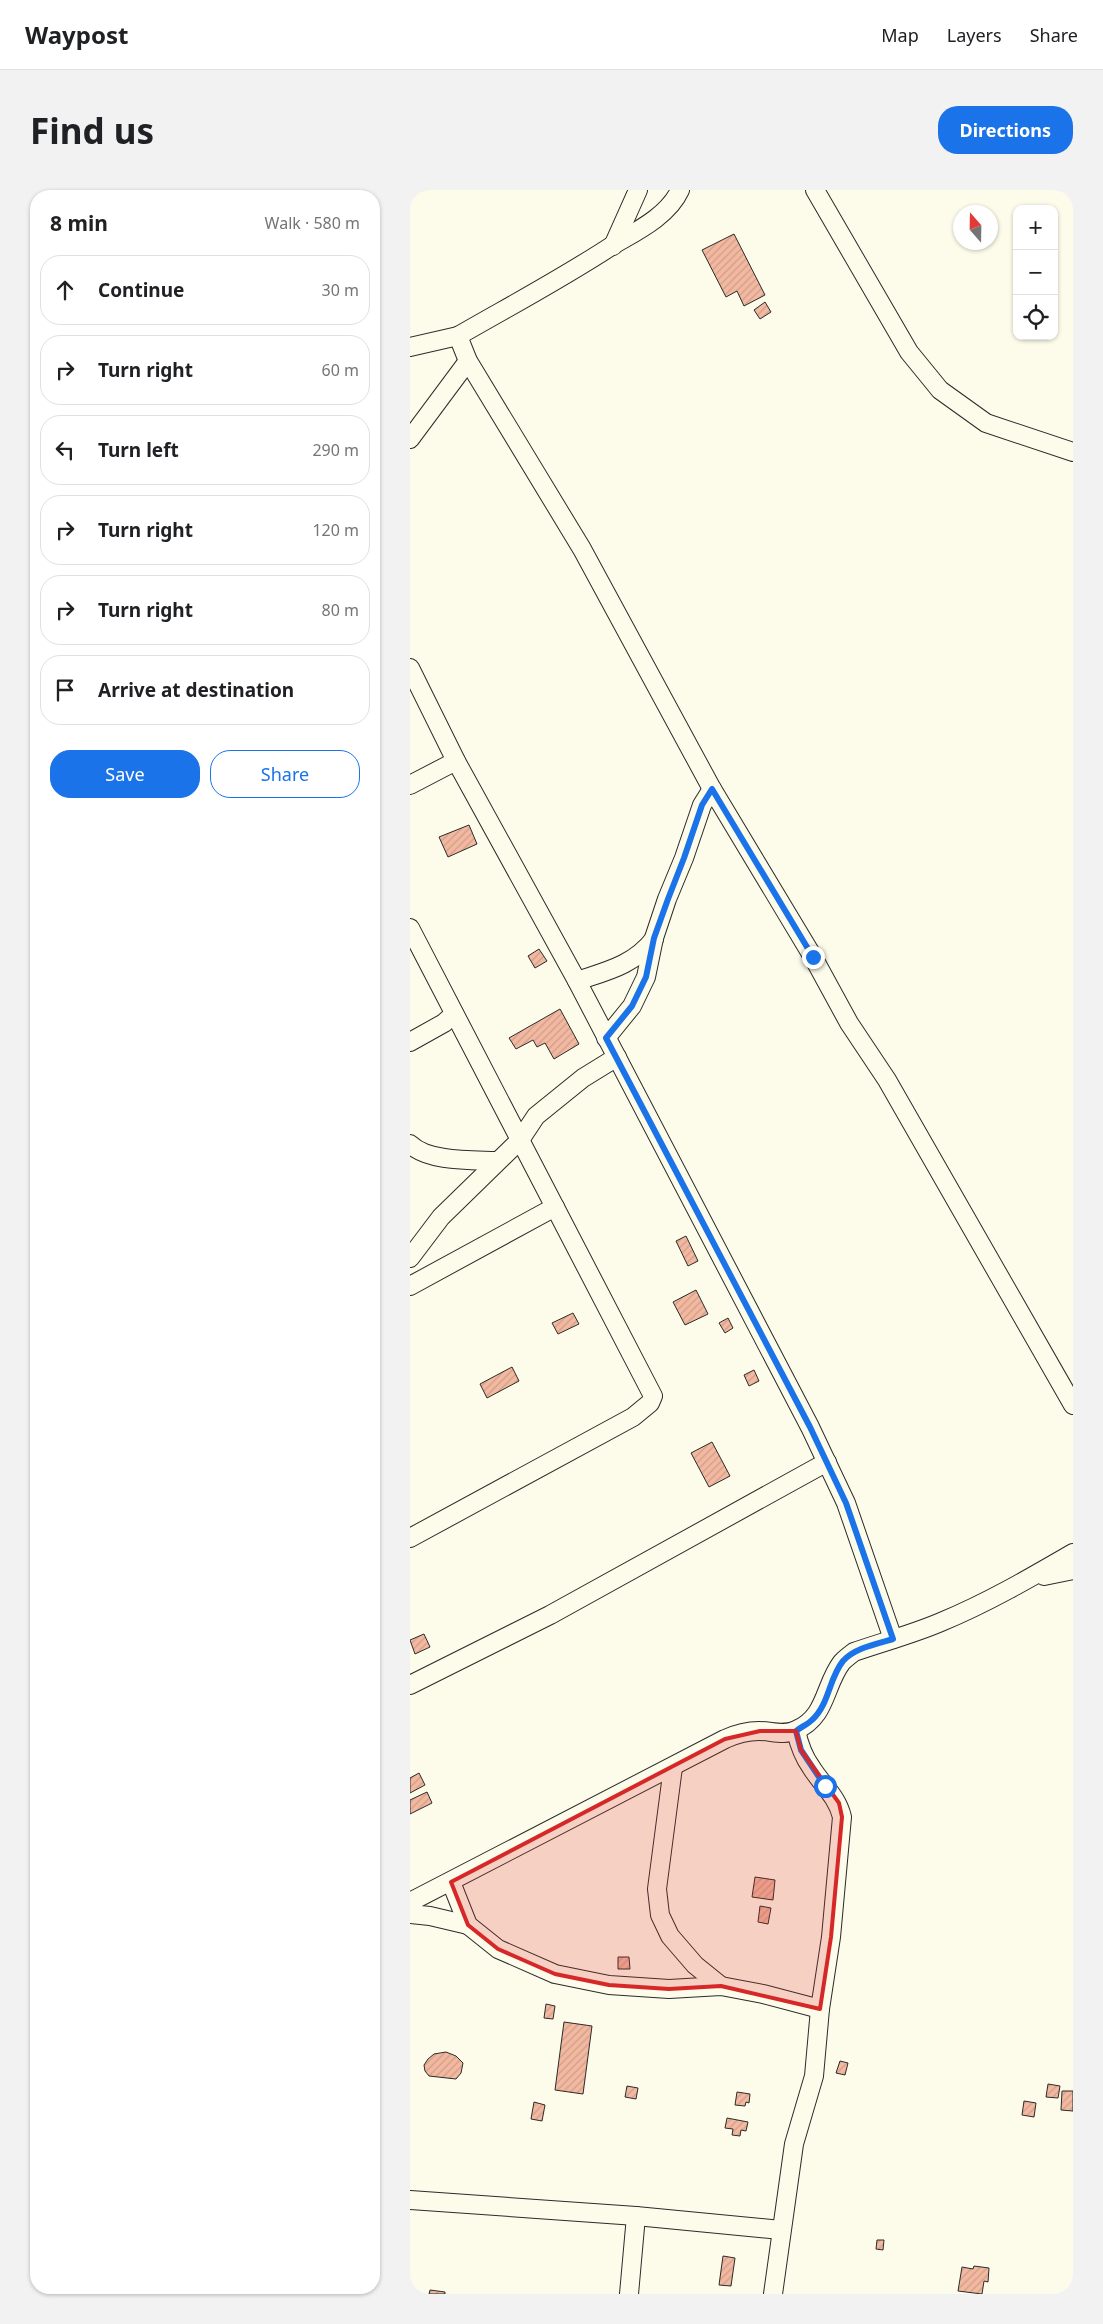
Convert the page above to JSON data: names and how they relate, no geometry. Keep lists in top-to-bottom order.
{
  "north": "top",
  "page": {
    "header": "Waypost",
    "nav": ["Map", "Layers", "Share"],
    "buttons": [
      "Directions",
      ["Save", "Share"]
    ],
    "title": "Find us",
    "heading": ["8 min", "Walk · 580 m"],
    "map_buttons": ["+", "−"],
    "list": [
      ["Continue", "30 m"],
      ["Turn right", "60 m"],
      ["Turn left", "290 m"],
      ["Turn right", "120 m"],
      ["Turn right", "80 m"],
      "Arrive at destination"
    ]
  }
}
